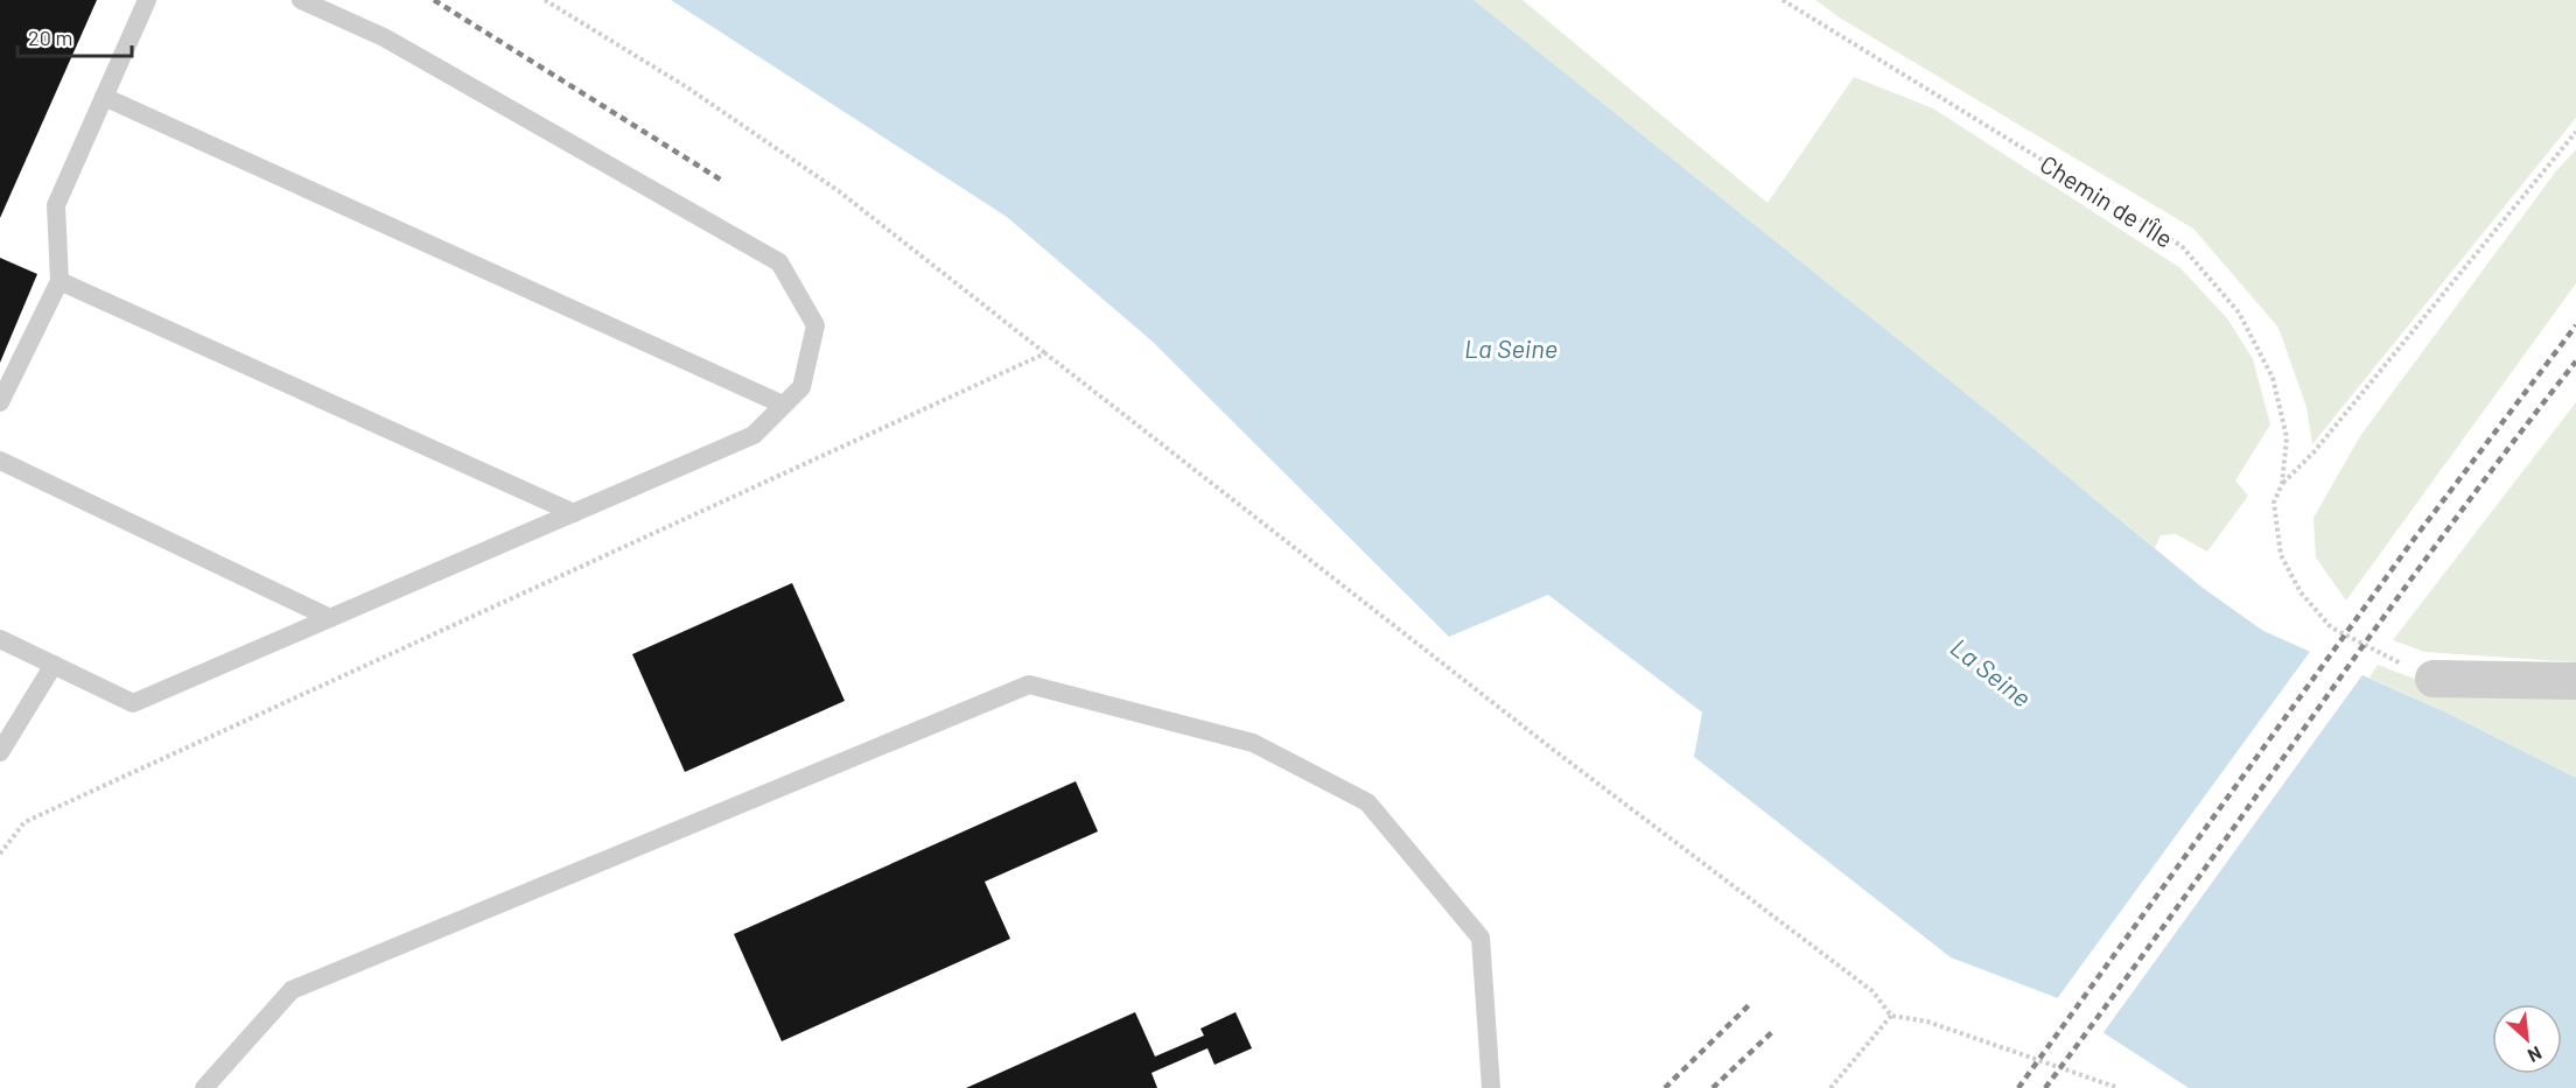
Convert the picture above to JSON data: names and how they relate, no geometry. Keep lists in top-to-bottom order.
{
  "streets": {
    "path": ["Chemin de l'Île"]
  },
  "water": ["La Seine"],
  "scale_bar": "20 m",
  "north": "bottom right"
}
